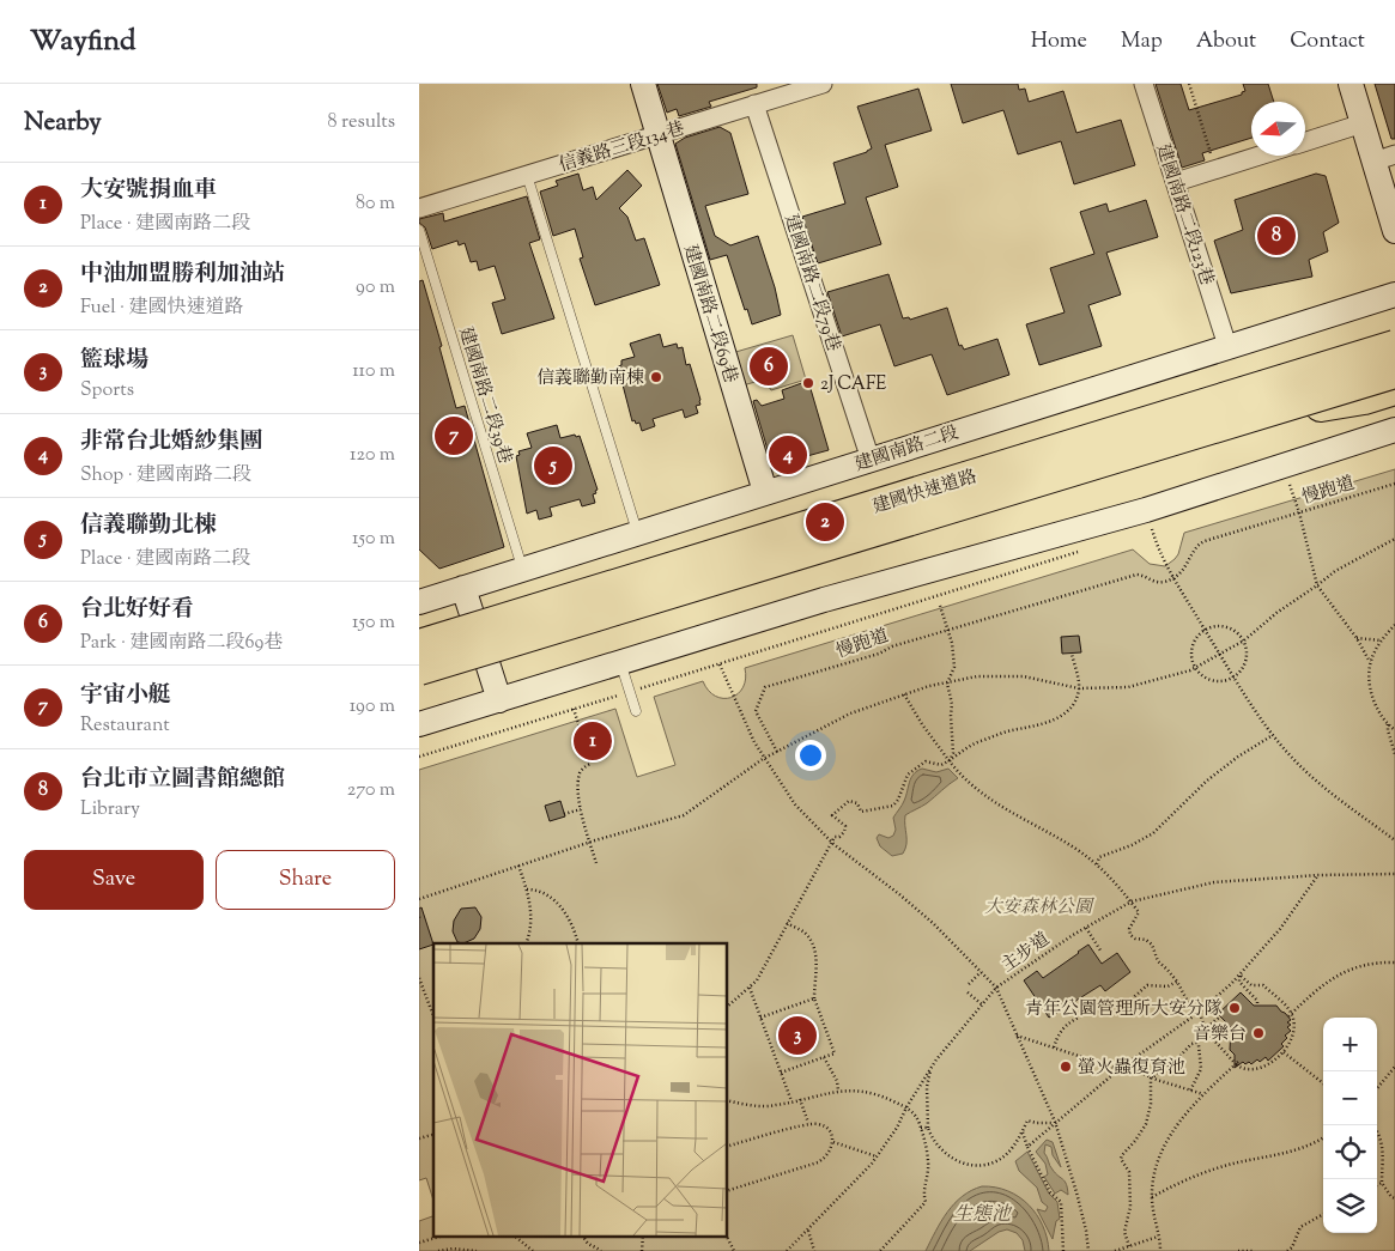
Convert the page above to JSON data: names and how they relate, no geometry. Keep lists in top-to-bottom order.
{
  "streets": {
    "highway": ["建國快速道路"],
    "street": [
      "信義路三段134巷",
      "建國南路二段123巷",
      "建國南路二段79巷",
      "建國南路二段69巷",
      "建國南路二段"
    ],
    "lane": ["建國南路二段39巷"],
    "path": ["慢跑道", "主步道"]
  },
  "crossings": [
    ["信義路三段134巷", "建國南路二段79巷"],
    ["信義路三段134巷", "建國南路二段69巷"],
    ["建國南路二段123巷", "建國南路二段"],
    ["建國南路二段79巷", "建國南路二段"],
    ["建國南路二段69巷", "建國南路二段"],
    ["建國南路二段39巷", "建國南路二段"]
  ],
  "water": ["生態池"],
  "parks": ["大安森林公園"],
  "places": [
    "信義聯勤南棟",
    "2J CAFE",
    "青年公園管理所大安分隊",
    "音樂台",
    "螢火蟲復育池"
  ],
  "north": "left",
  "page": {
    "header": "Wayfind",
    "nav": [
      "Home",
      "Map",
      "About",
      "Contact"
    ],
    "heading": ["Nearby", "8 results"],
    "list": [
      {
        "mark": "1",
        "name": "大安號捐血車",
        "note": "Place · 建國南路二段",
        "value": "80 m"
      },
      {
        "mark": "2",
        "name": "中油加盟勝利加油站",
        "note": "Fuel · 建國快速道路",
        "value": "90 m"
      },
      {
        "mark": "3",
        "name": "籃球場",
        "note": "Sports",
        "value": "110 m"
      },
      {
        "mark": "4",
        "name": "非常台北婚紗集團",
        "note": "Shop · 建國南路二段",
        "value": "120 m"
      },
      {
        "mark": "5",
        "name": "信義聯勤北棟",
        "note": "Place · 建國南路二段",
        "value": "150 m"
      },
      {
        "mark": "6",
        "name": "台北好好看",
        "note": "Park · 建國南路二段69巷",
        "value": "150 m"
      },
      {
        "mark": "7",
        "name": "宇宙小艇",
        "note": "Restaurant",
        "value": "190 m"
      },
      {
        "mark": "8",
        "name": "台北市立圖書館總館",
        "note": "Library",
        "value": "270 m"
      }
    ],
    "pins": [
      "8",
      "6",
      "7",
      "4",
      "5",
      "2",
      "1",
      "3"
    ],
    "buttons": ["Save", "Share"],
    "map_buttons": ["+", "−"]
  }
}
